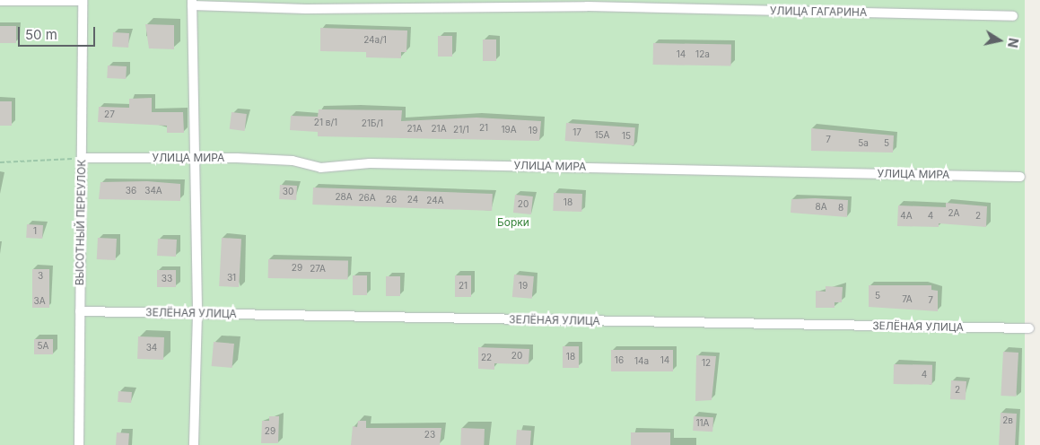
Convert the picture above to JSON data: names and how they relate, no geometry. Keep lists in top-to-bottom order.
{
  "streets": {
    "street": [
      "УЛИЦА ГАГАРИНА",
      "УЛИЦА МИРА",
      "ВЫСОТНЫЙ ПЕРЕУЛОК",
      "ЗЕЛЁНАЯ УЛИЦА"
    ]
  },
  "crossings": [
    ["УЛИЦА МИРА", "ВЫСОТНЫЙ ПЕРЕУЛОК"],
    ["ВЫСОТНЫЙ ПЕРЕУЛОК", "ЗЕЛЁНАЯ УЛИЦА"]
  ],
  "parks": ["Борки"],
  "house_numbers": [
    "24а/1",
    "14",
    "12а",
    "27",
    "21 в/1",
    "21Б/1",
    "21",
    "21А",
    "21А",
    "21/1",
    "19А",
    "19",
    "17",
    "15А",
    "15",
    "7",
    "5а",
    "5",
    "36",
    "34А",
    "30",
    "28А",
    "26А",
    "26",
    "24",
    "24А",
    "18",
    "20",
    "8А",
    "8",
    "2А",
    "4А",
    "4",
    "2",
    "1",
    "29",
    "27А",
    "3",
    "31",
    "33",
    "21",
    "19",
    "5",
    "7А",
    "7",
    "3А",
    "5А",
    "34",
    "20",
    "18",
    "22",
    "16",
    "14",
    "14а",
    "12",
    "4",
    "2",
    "2в",
    "11А",
    "29",
    "23"
  ],
  "scale_bar": "50 m",
  "north": "right"
}
